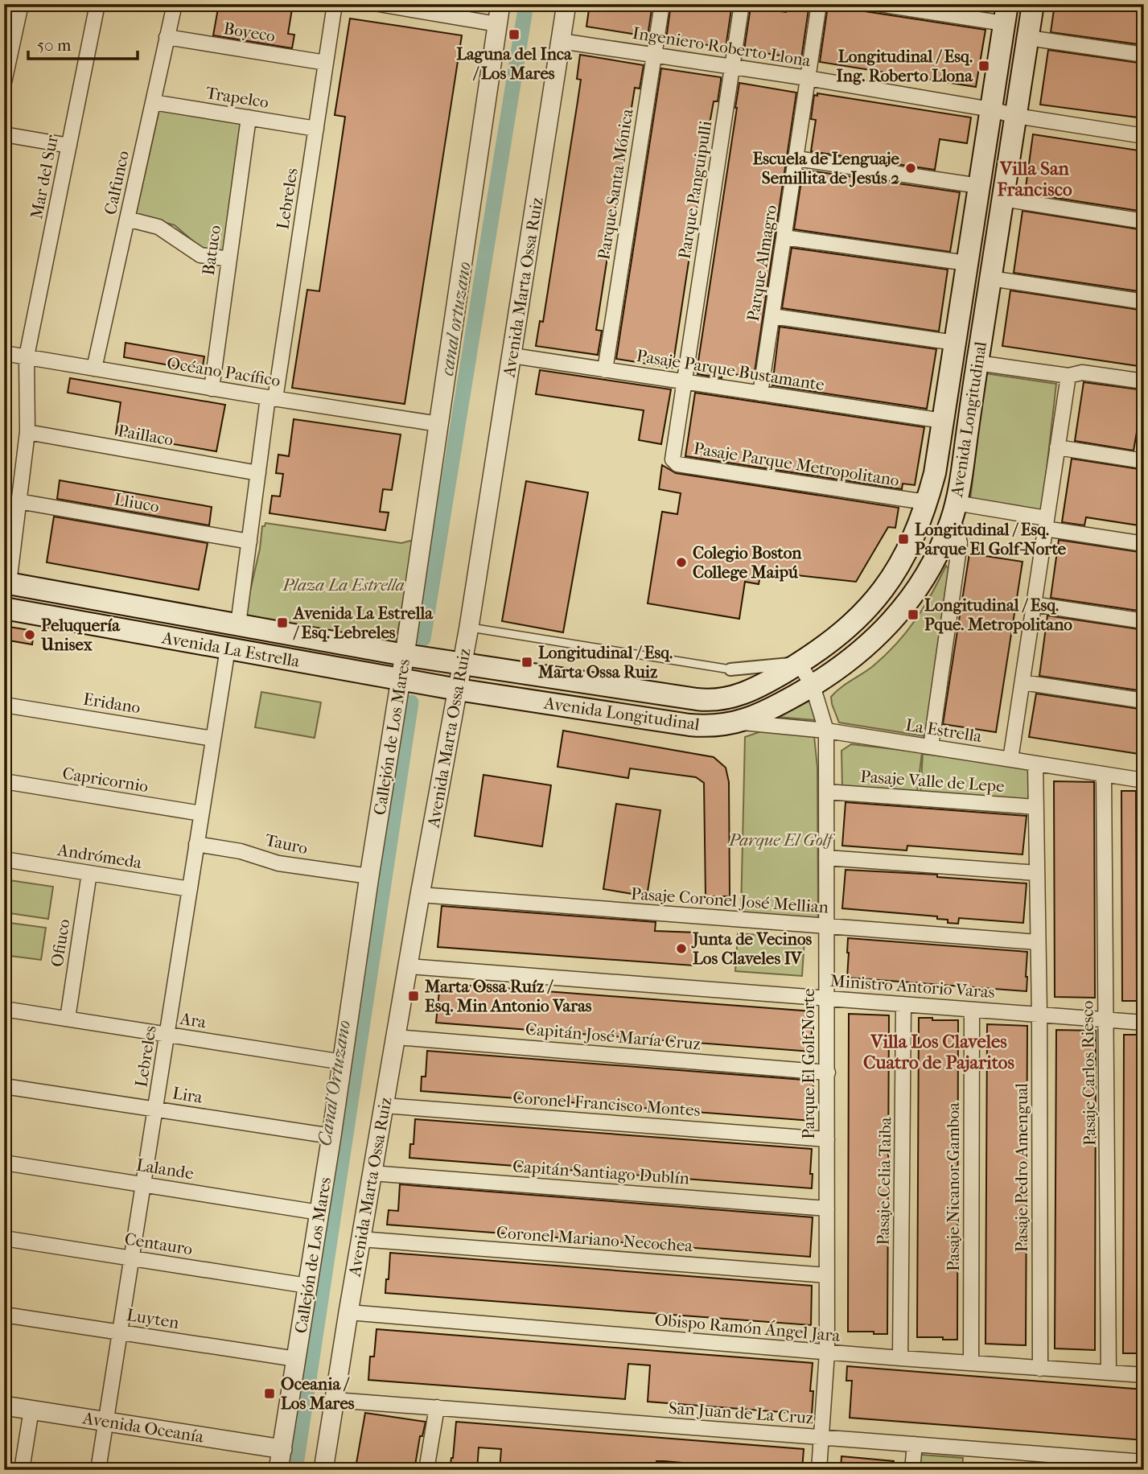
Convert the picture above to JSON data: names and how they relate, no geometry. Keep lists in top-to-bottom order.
{
  "streets": {
    "main road": ["Avenida Longitudinal", "Avenida La Estrella"],
    "street": [
      "Boyeco",
      "Ingeniero Roberto Llona",
      "Trapelco",
      "Mar del Sur",
      "Calfunco",
      "Parque Santa Mónica",
      "Parque Panguipulli",
      "Lebreles",
      "Batuco",
      "Parque Almagro",
      "Avenida Marta Ossa Ruiz",
      "Pasaje Parque Bustamante",
      "Océano Pacífico",
      "Paillaco",
      "Pasaje Parque Metropolitano",
      "Lliuco",
      "Eridano",
      "La Estrella",
      "Callejón de Los Mares",
      "Capricornio",
      "Pasaje Valle de Lepe",
      "Tauro",
      "Andrómeda",
      "Pasaje Coronel José Mellian",
      "Ofiuco",
      "Ministro Antorio Varas",
      "Ara",
      "Capitán José María Cruz",
      "Parque El Golf Norte",
      "Pasaje Carlos Riesco",
      "Lira",
      "Coronel Francisco Montes",
      "Pasaje Pedro Amengual",
      "Lalande",
      "Capitán Santiago Dublín",
      "Pasaje Celia Taiba",
      "Pasaje Nicanor Gamboa",
      "Coronel Mariano Necochea",
      "Centauro",
      "Luyten",
      "Obispo Ramón Ángel Jara",
      "San Juan de La Cruz",
      "Avenida Oceanía"
    ]
  },
  "crossings": [
    ["Boyeco", "Calfunco"],
    ["Boyeco", "Lebreles"],
    ["Ingeniero Roberto Llona", "Parque Santa Mónica"],
    ["Ingeniero Roberto Llona", "Parque Panguipulli"],
    ["Ingeniero Roberto Llona", "Parque Almagro"],
    ["Ingeniero Roberto Llona", "Avenida Marta Ossa Ruiz"],
    ["Ingeniero Roberto Llona", "Avenida Longitudinal"],
    ["Trapelco", "Calfunco"],
    ["Trapelco", "Lebreles"],
    ["Trapelco", "Batuco"],
    ["Mar del Sur", "Océano Pacífico"],
    ["Mar del Sur", "Paillaco"],
    ["Mar del Sur", "Lliuco"],
    ["Mar del Sur", "Avenida La Estrella"],
    ["Calfunco", "Océano Pacífico"],
    ["Parque Santa Mónica", "Pasaje Parque Bustamante"],
    ["Parque Panguipulli", "Pasaje Parque Bustamante"],
    ["Parque Panguipulli", "Pasaje Parque Metropolitano"],
    ["Lebreles", "Océano Pacífico"],
    ["Lebreles", "Paillaco"],
    ["Lebreles", "Lliuco"],
    ["Lebreles", "Avenida La Estrella"],
    ["Lebreles", "Eridano"],
    ["Lebreles", "Capricornio"],
    ["Lebreles", "Tauro"],
    ["Lebreles", "Andrómeda"],
    ["Lebreles", "Ara"],
    ["Lebreles", "Lira"],
    ["Lebreles", "Lalande"],
    ["Lebreles", "Centauro"],
    ["Lebreles", "Luyten"],
    ["Lebreles", "Avenida Oceanía"],
    ["Batuco", "Océano Pacífico"],
    ["Parque Almagro", "Pasaje Parque Bustamante"],
    ["Avenida Marta Ossa Ruiz", "Pasaje Parque Bustamante"],
    ["Avenida Marta Ossa Ruiz", "Avenida Longitudinal"],
    ["Avenida Marta Ossa Ruiz", "Avenida La Estrella"],
    ["Avenida Marta Ossa Ruiz", "Pasaje Coronel José Mellian"],
    ["Avenida Marta Ossa Ruiz", "Ministro Antorio Varas"],
    ["Avenida Marta Ossa Ruiz", "Capitán José María Cruz"],
    ["Avenida Marta Ossa Ruiz", "Coronel Francisco Montes"],
    ["Avenida Marta Ossa Ruiz", "Capitán Santiago Dublín"],
    ["Avenida Marta Ossa Ruiz", "Coronel Mariano Necochea"],
    ["Avenida Marta Ossa Ruiz", "Obispo Ramón Ángel Jara"],
    ["Avenida Marta Ossa Ruiz", "San Juan de La Cruz"],
    ["Pasaje Parque Bustamante", "Avenida Longitudinal"],
    ["Pasaje Parque Bustamante", "Pasaje Parque Metropolitano"],
    ["Océano Pacífico", "Callejón de Los Mares"],
    ["Avenida Longitudinal", "Pasaje Parque Metropolitano"],
    ["Avenida Longitudinal", "Avenida La Estrella"],
    ["Avenida Longitudinal", "La Estrella"],
    ["Avenida Longitudinal", "Parque El Golf Norte"],
    ["Avenida La Estrella", "Callejón de Los Mares"],
    ["La Estrella", "Parque El Golf Norte"],
    ["La Estrella", "Pasaje Carlos Riesco"],
    ["La Estrella", "Pasaje Pedro Amengual"],
    ["Callejón de Los Mares", "Tauro"],
    ["Callejón de Los Mares", "Ara"],
    ["Callejón de Los Mares", "Lira"],
    ["Callejón de Los Mares", "Lalande"],
    ["Callejón de Los Mares", "Centauro"],
    ["Callejón de Los Mares", "Luyten"],
    ["Callejón de Los Mares", "Avenida Oceanía"],
    ["Pasaje Valle de Lepe", "Parque El Golf Norte"],
    ["Pasaje Valle de Lepe", "Pasaje Pedro Amengual"],
    ["Andrómeda", "Ofiuco"],
    ["Pasaje Coronel José Mellian", "Parque El Golf Norte"],
    ["Pasaje Coronel José Mellian", "Pasaje Pedro Amengual"],
    ["Ofiuco", "Ara"],
    ["Ministro Antorio Varas", "Parque El Golf Norte"],
    ["Ministro Antorio Varas", "Pasaje Carlos Riesco"],
    ["Ministro Antorio Varas", "Pasaje Pedro Amengual"],
    ["Ministro Antorio Varas", "Pasaje Celia Taiba"],
    ["Ministro Antorio Varas", "Pasaje Nicanor Gamboa"],
    ["Capitán José María Cruz", "Parque El Golf Norte"],
    ["Parque El Golf Norte", "Coronel Francisco Montes"],
    ["Parque El Golf Norte", "Capitán Santiago Dublín"],
    ["Parque El Golf Norte", "Coronel Mariano Necochea"],
    ["Parque El Golf Norte", "Obispo Ramón Ángel Jara"],
    ["Parque El Golf Norte", "San Juan de La Cruz"],
    ["Pasaje Carlos Riesco", "Obispo Ramón Ángel Jara"],
    ["Pasaje Pedro Amengual", "Obispo Ramón Ángel Jara"],
    ["Pasaje Celia Taiba", "Obispo Ramón Ángel Jara"],
    ["Pasaje Nicanor Gamboa", "Obispo Ramón Ángel Jara"]
  ],
  "districts": ["Villa San Francisco", "Villa Los Claveles Cuatro de Pajaritos"],
  "water": ["canal ortuzano", "Canal Ortuzano"],
  "parks": ["Plaza La Estrella", "Parque El Golf"],
  "places": {
    "transit": [
      "Laguna del Inca / Los Mares",
      "Longitudinal / Esq. Ing. Roberto Llona",
      "Longitudinal / Esq. Parque El Golf-Norte",
      "Longitudinal / Esq. Pque. Metropolitano",
      "Avenida La Estrella / Esq. Lebreles",
      "Longitudinal / Esq. Marta Ossa Ruiz",
      "Marta Ossa Ruíz / Esq. Min Antonio Varas",
      "Oceania / Los Mares"
    ],
    "other": [
      "Escuela de Lenguaje Semillita de Jesús 2",
      "Colegio Boston College Maipú",
      "Peluquería Unisex",
      "Junta de Vecinos Los Claveles IV"
    ]
  },
  "scale_bar": "50 m"
}
